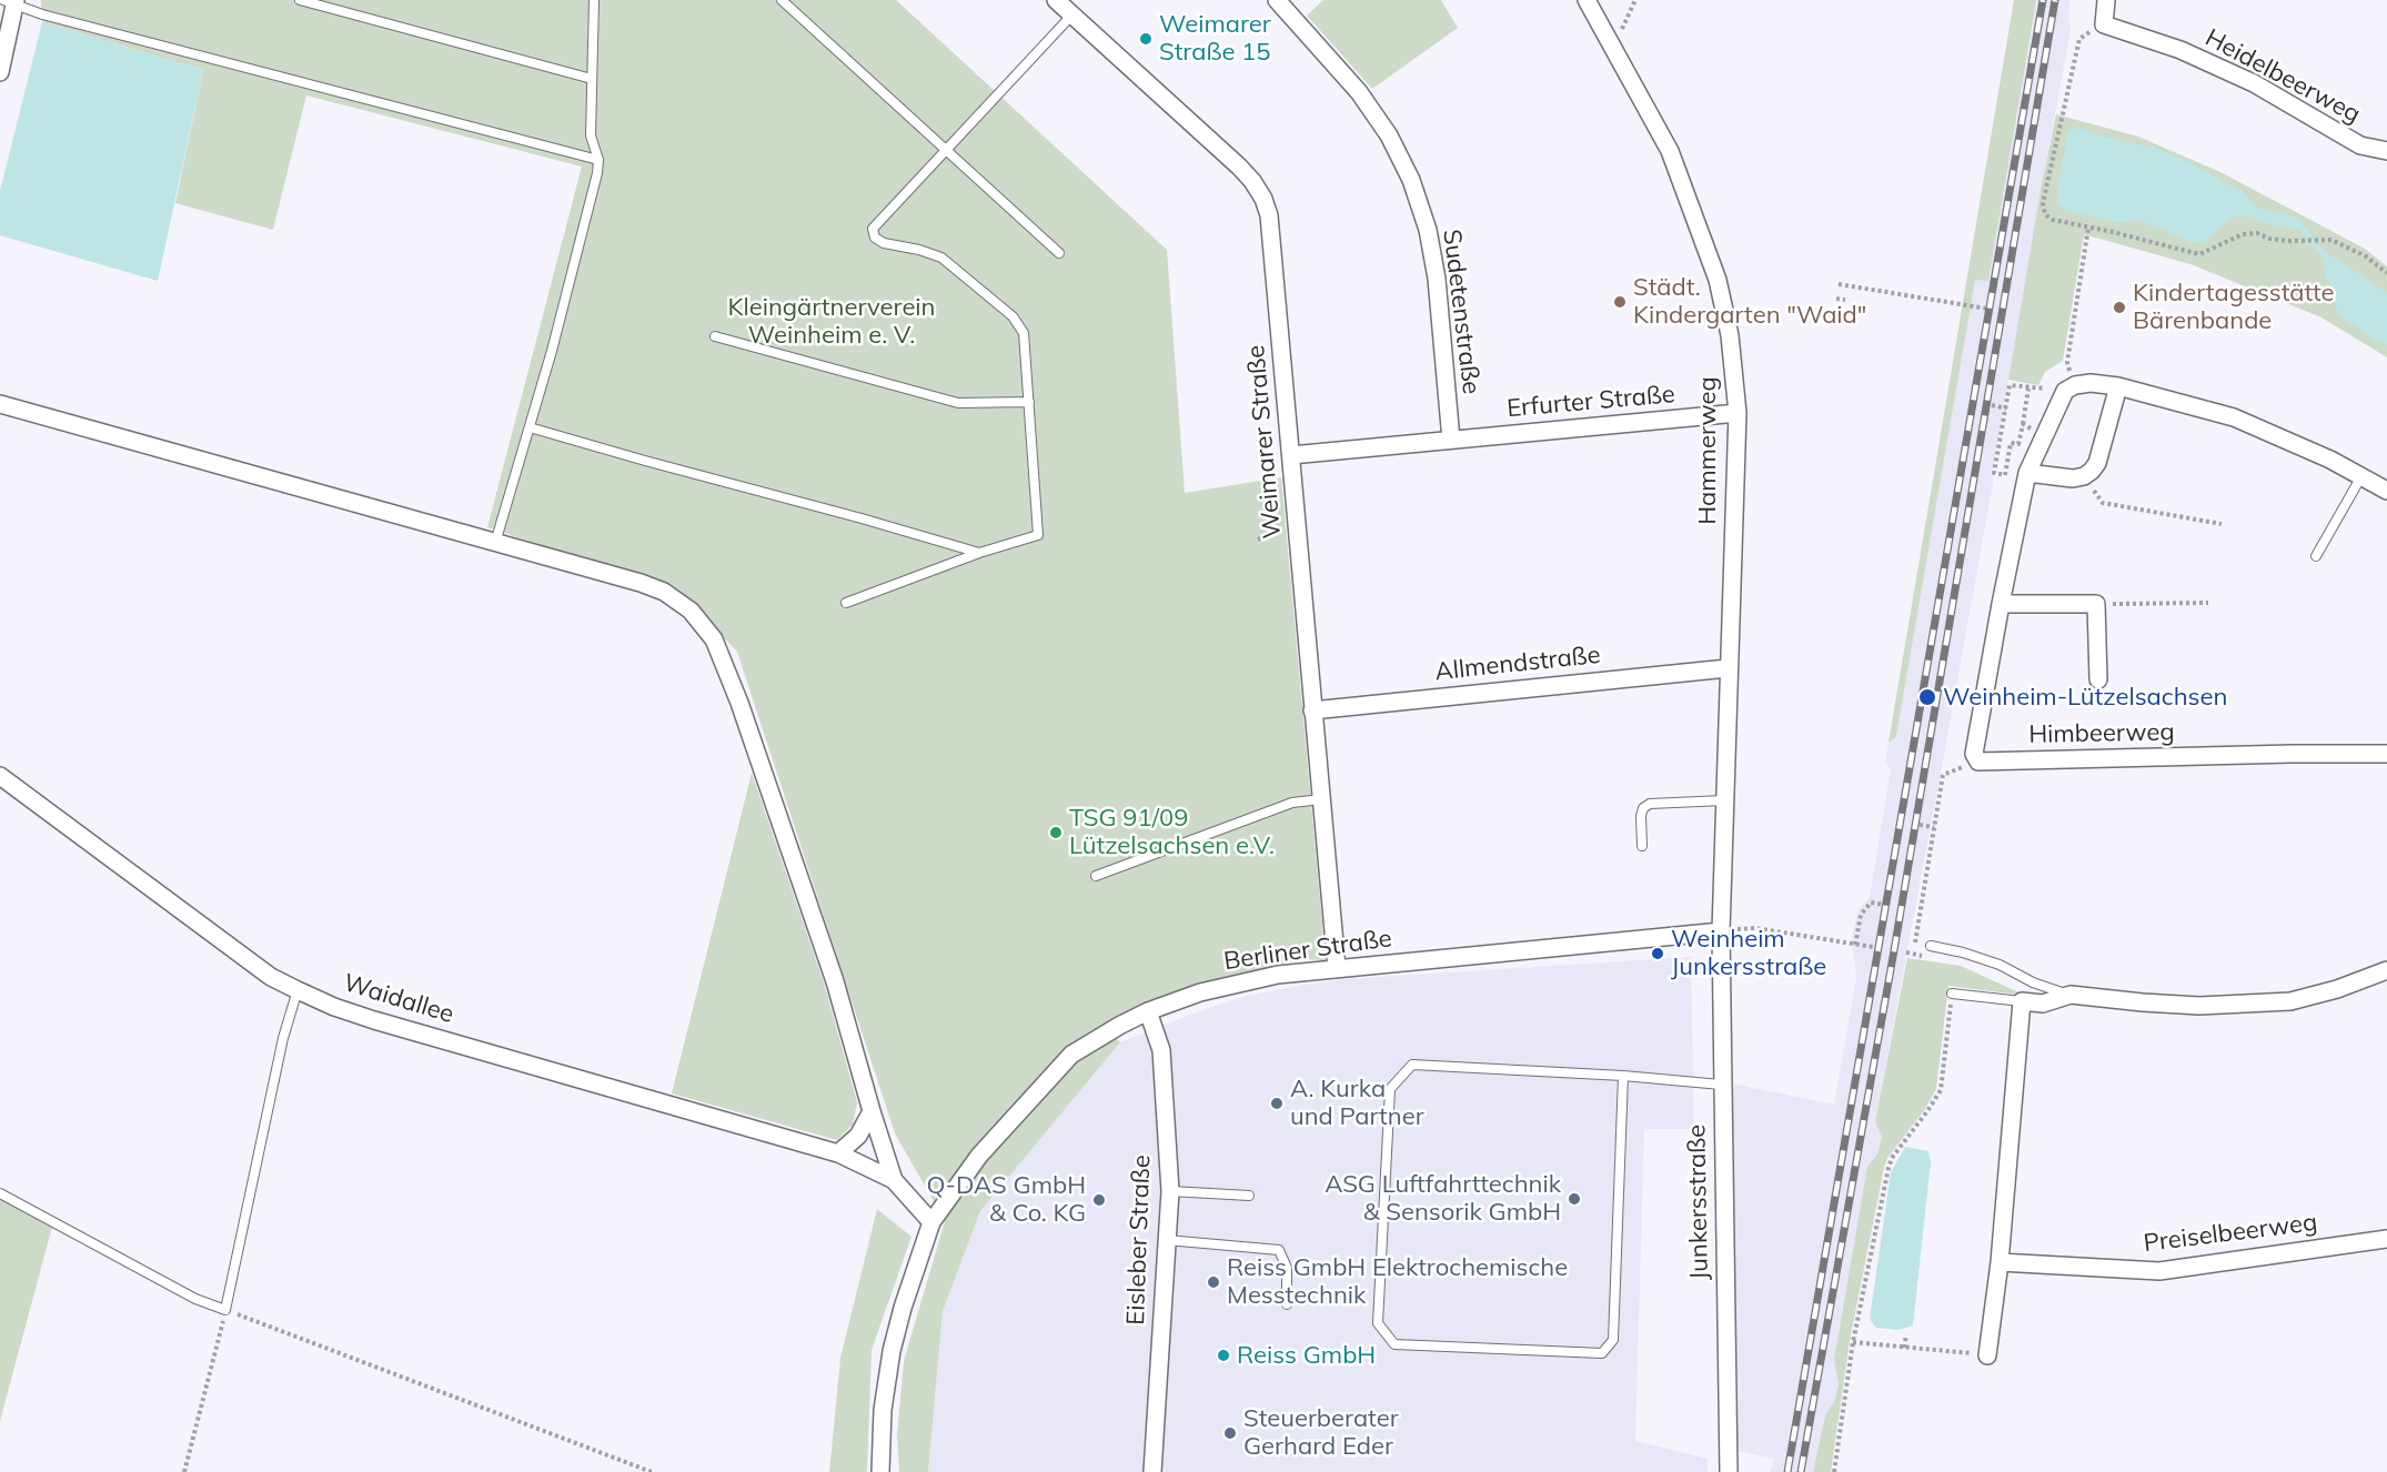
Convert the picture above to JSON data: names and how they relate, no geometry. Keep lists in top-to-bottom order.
{
  "streets": {
    "street": [
      "Heidelbeerweg",
      "Sudetenstraße",
      "Erfurter Straße",
      "Weimarer Straße",
      "Hammerweg",
      "Allmendstraße",
      "Himbeerweg",
      "Berliner Straße",
      "Waidallee",
      "Junkersstraße",
      "Preiselbeerweg",
      "Eisleber Straße"
    ]
  },
  "crossings": [
    ["Sudetenstraße", "Erfurter Straße"],
    ["Erfurter Straße", "Weimarer Straße"],
    ["Erfurter Straße", "Hammerweg"],
    ["Weimarer Straße", "Allmendstraße"],
    ["Weimarer Straße", "Berliner Straße"],
    ["Hammerweg", "Allmendstraße"],
    ["Hammerweg", "Berliner Straße"],
    ["Hammerweg", "Junkersstraße"],
    ["Berliner Straße", "Waidallee"],
    ["Berliner Straße", "Junkersstraße"],
    ["Berliner Straße", "Eisleber Straße"]
  ],
  "parks": ["Kleingärtnerverein Weinheim e. V."],
  "places": [
    "Weimarer Straße 15",
    "Städt. Kindergarten \"Waid\"",
    "Kindertagesstätte Bärenbande",
    "Weinheim-Lützelsachsen",
    "TSG 91/09 Lützelsachsen e.V.",
    "Weinheim Junkersstraße",
    "A. Kurka und Partner",
    "ASG Luftfahrttechnik & Sensorik GmbH",
    "Q-DAS GmbH & Co. KG",
    "Reiss GmbH Elektrochemische Messtechnik",
    "Reiss GmbH",
    "Steuerberater Gerhard Eder"
  ]
}
